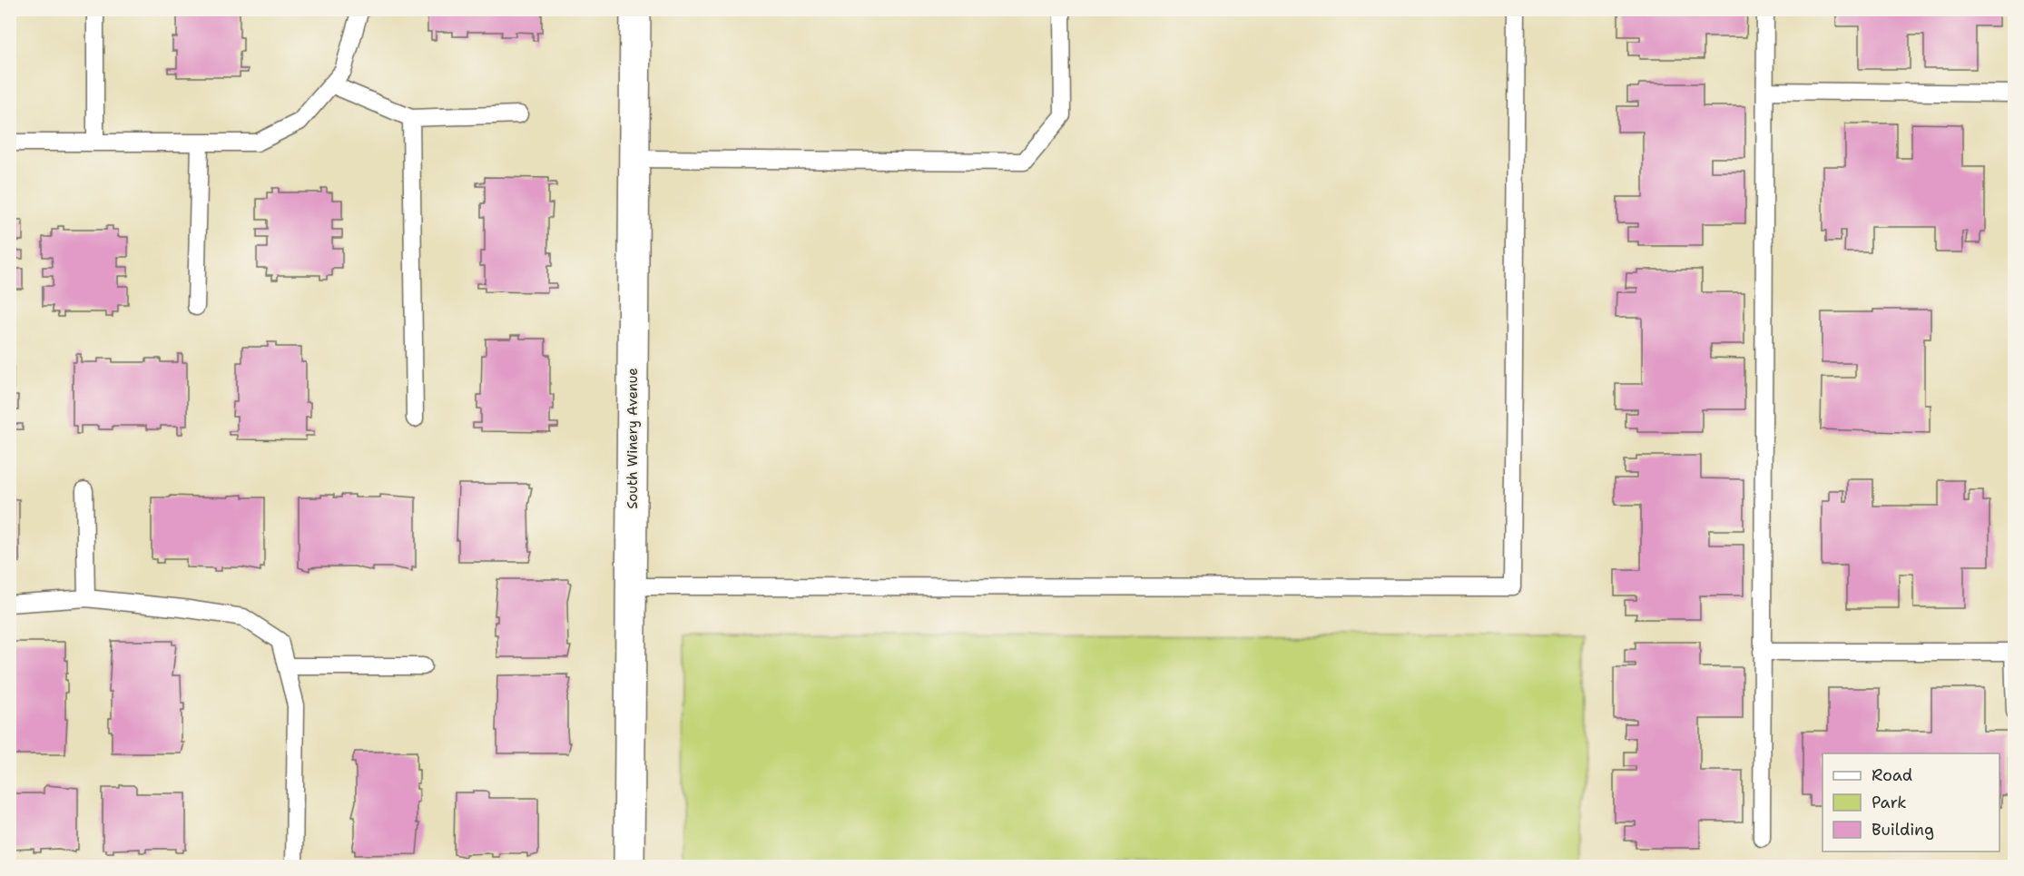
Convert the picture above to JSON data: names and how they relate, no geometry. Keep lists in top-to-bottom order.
{
  "streets": {
    "street": ["South Winery Avenue"]
  },
  "legend": ["Road", "Park", "Building"]
}
